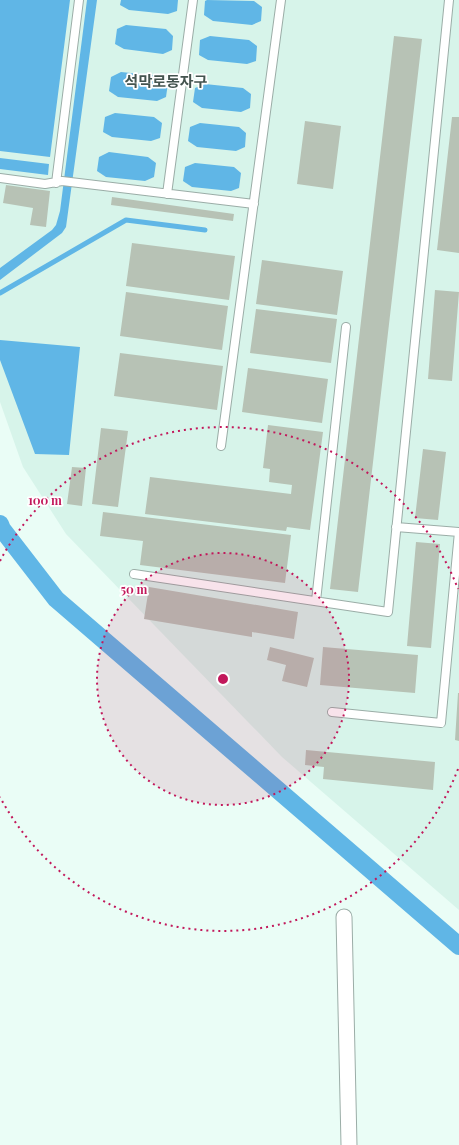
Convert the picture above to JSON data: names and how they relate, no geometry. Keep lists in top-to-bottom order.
{
  "districts": ["석막로동자구"],
  "rings": ["100 m", "50 m"]
}
